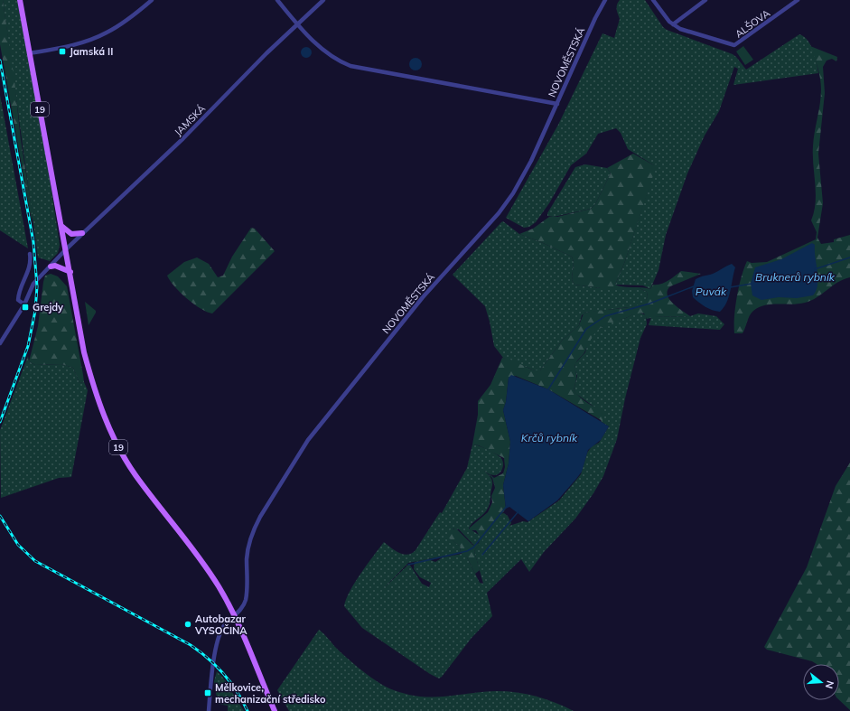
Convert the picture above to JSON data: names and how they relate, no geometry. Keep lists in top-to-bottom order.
{
  "streets": {
    "main road": ["19"],
    "street": ["ALŠOVA", "NOVOMĚSTSKÁ", "JAMSKÁ"]
  },
  "crossings": [
    ["NOVOMĚSTSKÁ", "19"],
    ["19", "JAMSKÁ"]
  ],
  "water": ["Bruknerů rybník", "Puvák", "Krčů rybník"],
  "places": {
    "transit": ["Jamská II", "Grejdy", "Mělkovice, mechanizační středisko"],
    "other": ["Autobazar VYSOČINA"]
  },
  "north": "right"
}
